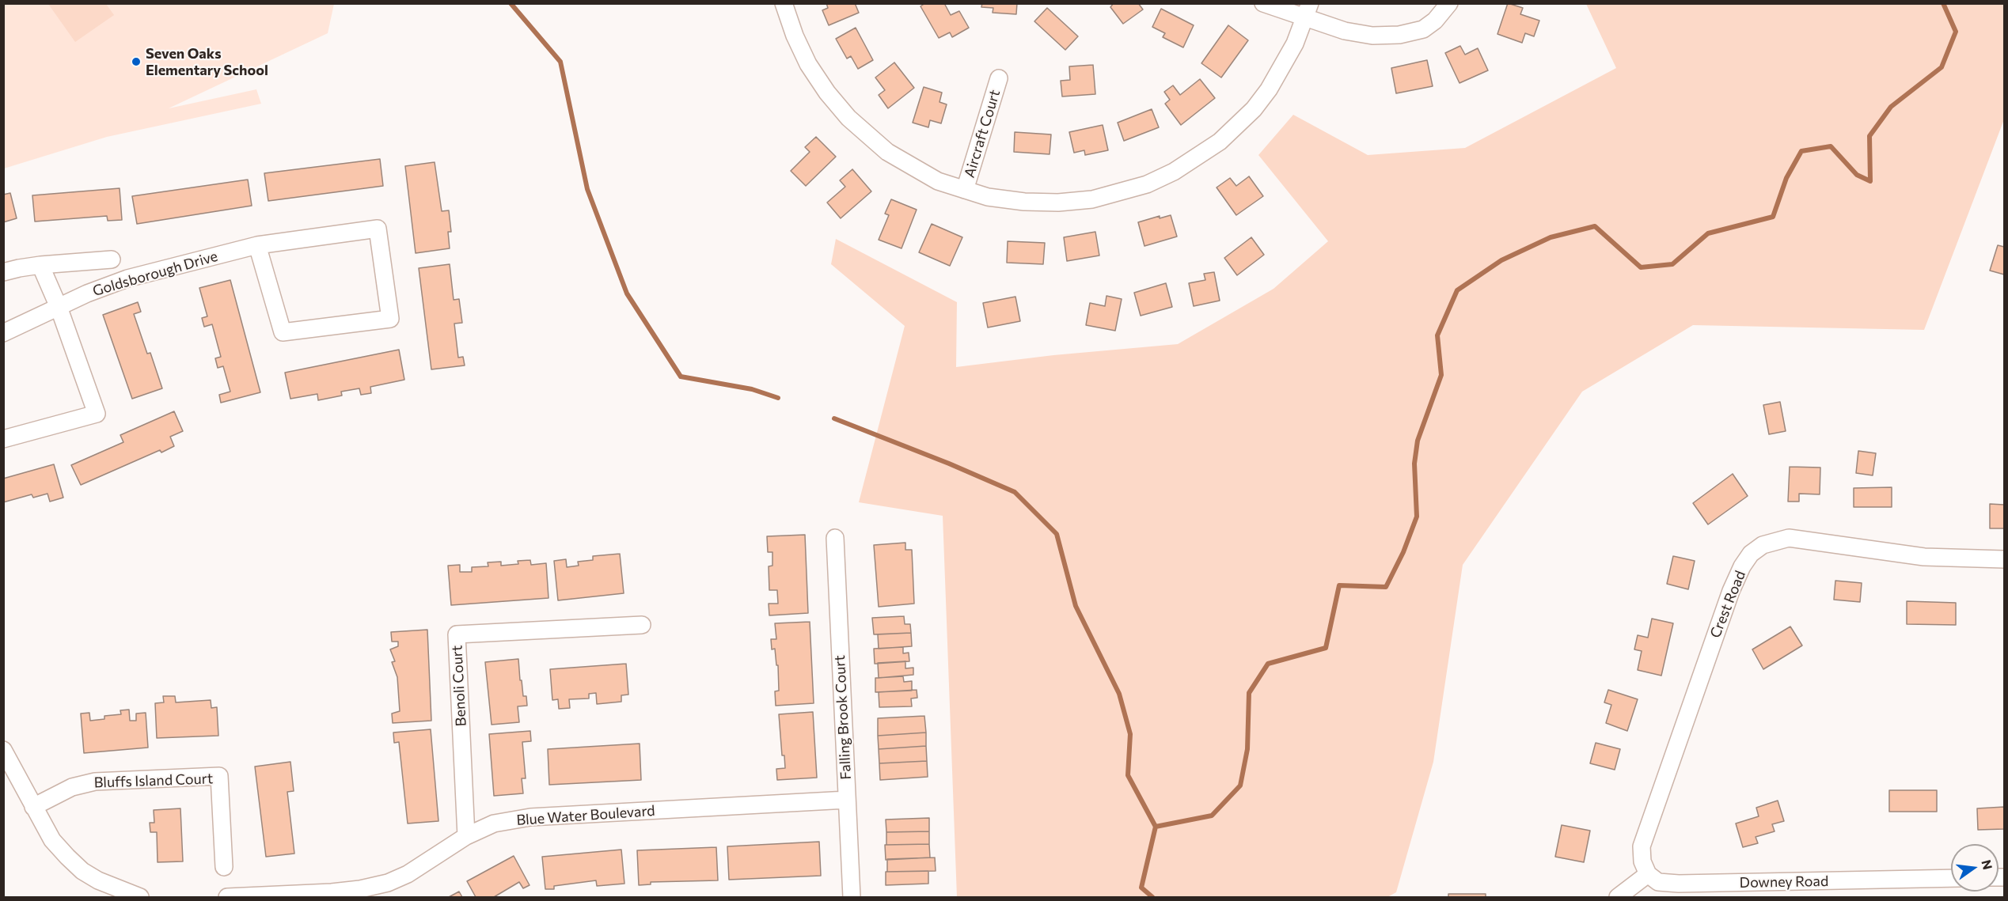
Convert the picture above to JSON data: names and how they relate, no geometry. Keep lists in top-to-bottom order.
{
  "streets": {
    "street": [
      "Aircraft Court",
      "Goldsborough Drive",
      "Crest Road",
      "Benoli Court",
      "Falling Brook Court",
      "Bluffs Island Court",
      "Blue Water Boulevard",
      "Downey Road"
    ]
  },
  "crossings": [
    ["Crest Road", "Downey Road"],
    ["Benoli Court", "Blue Water Boulevard"],
    ["Falling Brook Court", "Blue Water Boulevard"]
  ],
  "places": ["Seven Oaks Elementary School"],
  "north": "right"
}
